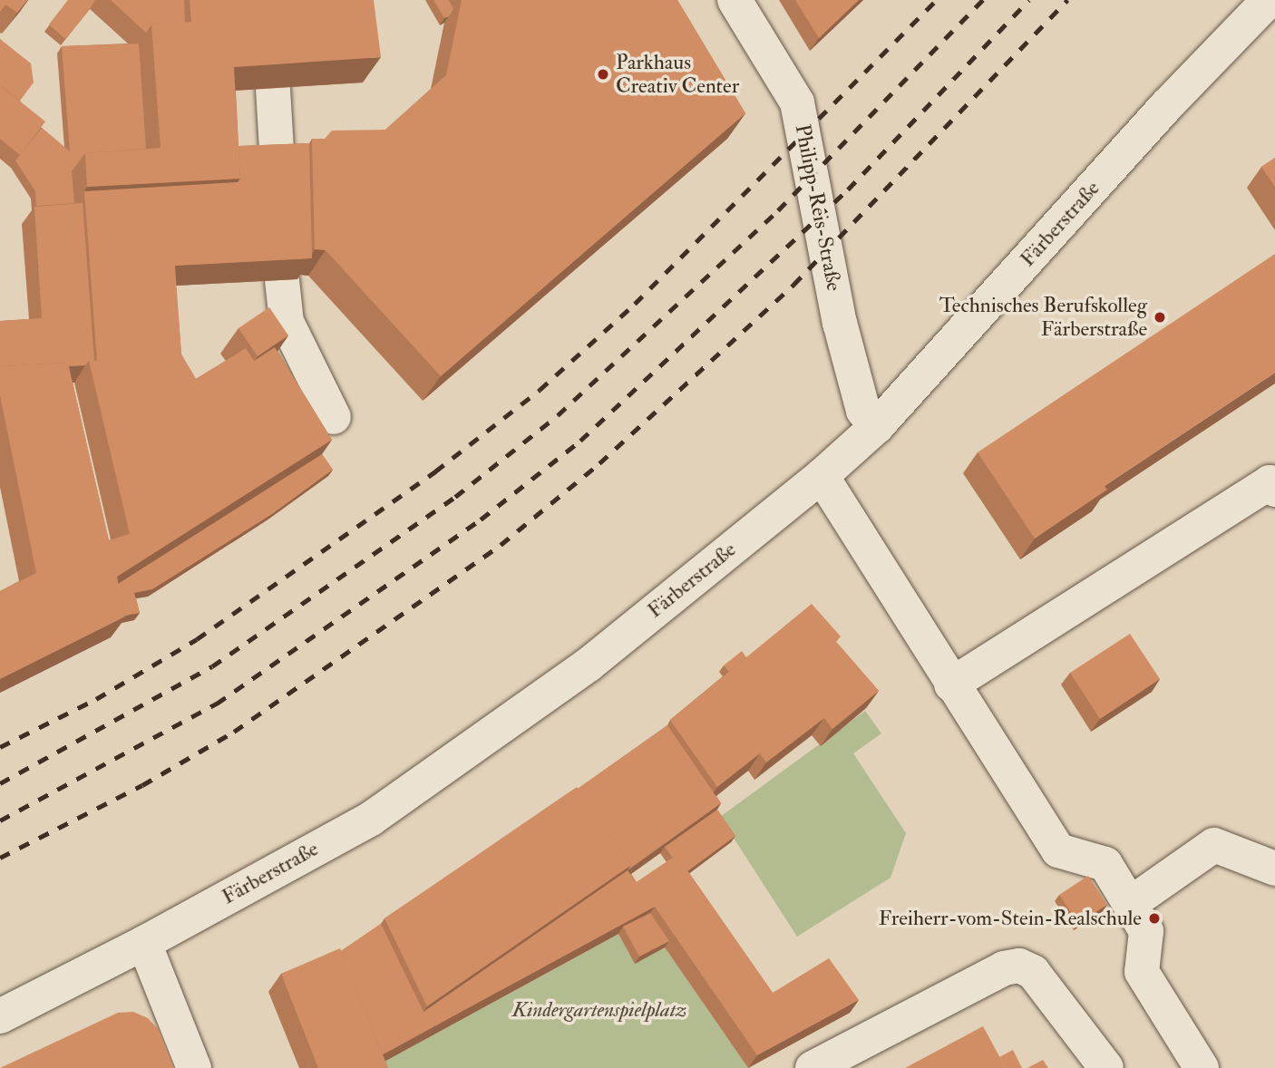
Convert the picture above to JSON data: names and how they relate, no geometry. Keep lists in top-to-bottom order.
{
  "streets": {
    "street": ["Philipp-Reis-Straße", "Färberstraße"]
  },
  "crossings": [
    ["Philipp-Reis-Straße", "Färberstraße"]
  ],
  "parks": ["Kindergartenspielplatz"],
  "places": ["Parkhaus Creativ Center", "Technisches Berufskolleg Färberstraße", "Freiherr-vom-Stein-Realschule"]
}
